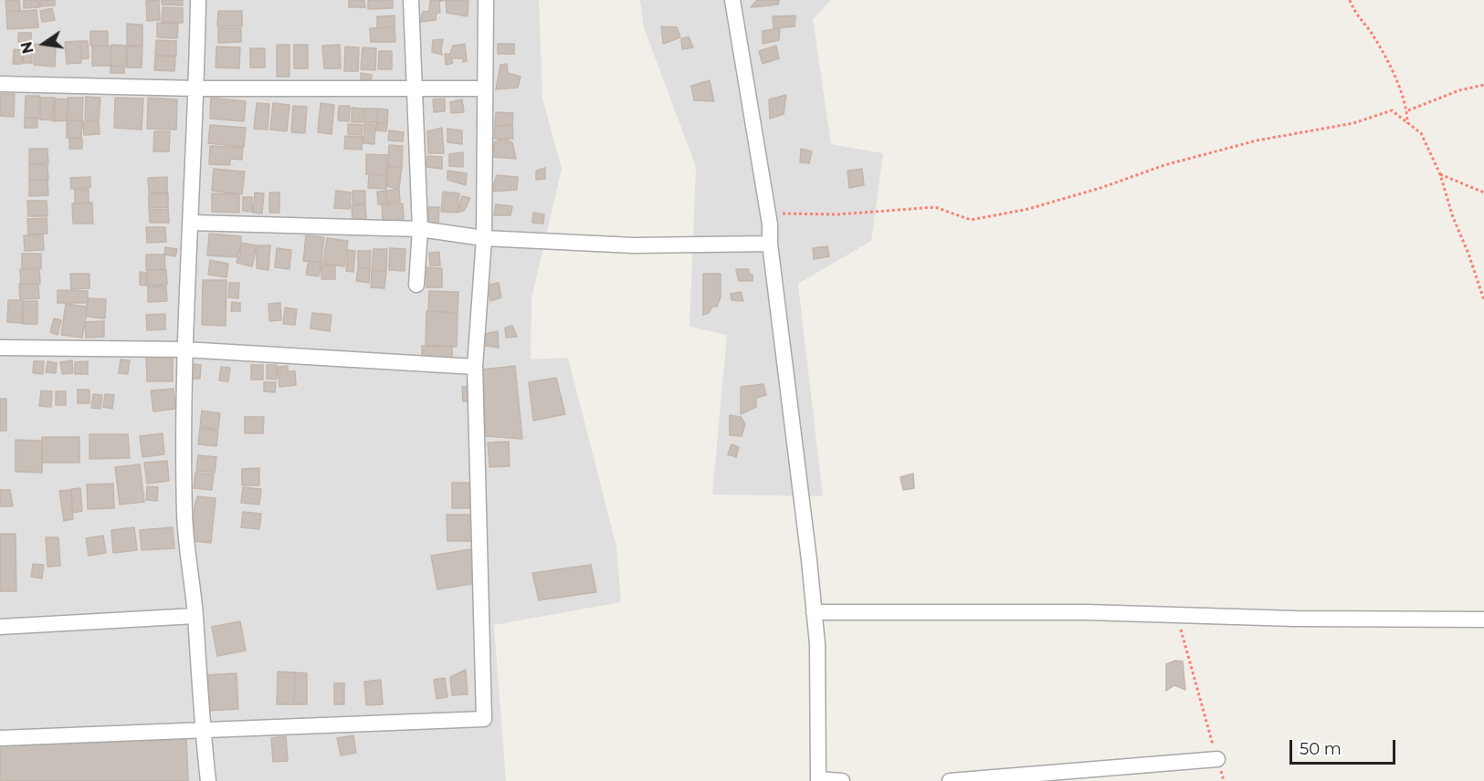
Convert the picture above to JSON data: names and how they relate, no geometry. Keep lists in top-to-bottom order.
{
  "scale_bar": "50 m",
  "north": "left"
}
